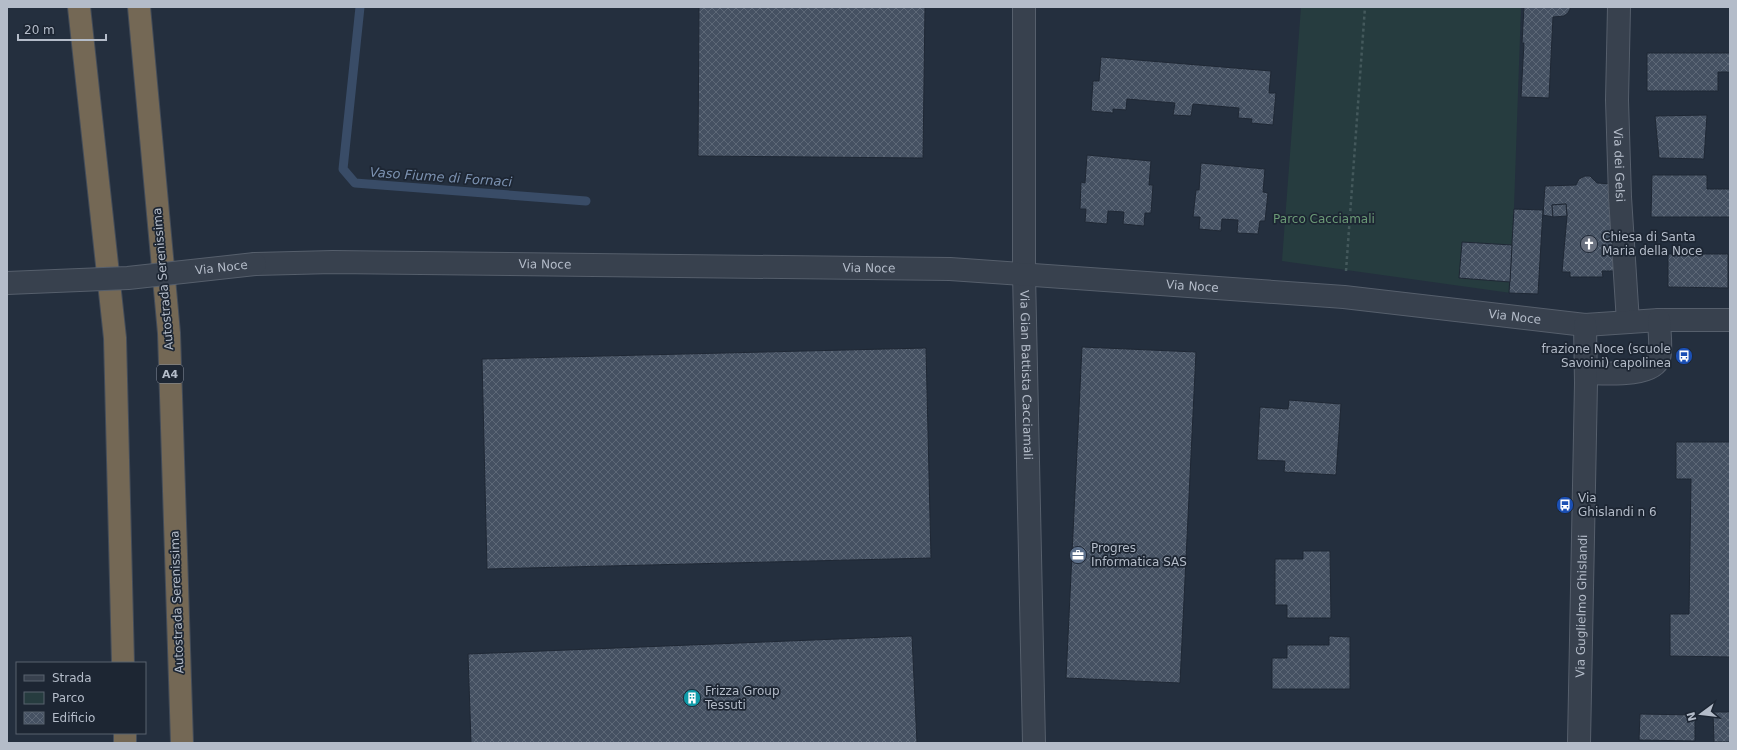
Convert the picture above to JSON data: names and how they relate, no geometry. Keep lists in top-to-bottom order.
{
  "streets": {
    "highway": ["Autostrada Serenissima", "A4"],
    "street": [
      "Via dei Gelsi",
      "Via Noce",
      "Via Gian Battista Cacciamali",
      "Via Guglielmo Ghislandi"
    ]
  },
  "crossings": [
    ["Via dei Gelsi", "Via Noce"],
    ["Via Noce", "Via Gian Battista Cacciamali"],
    ["Via Noce", "Via Guglielmo Ghislandi"]
  ],
  "water": ["Vaso Fiume di Fornaci"],
  "parks": ["Parco Cacciamali"],
  "places": {
    "church": ["Chiesa di Santa Maria della Noce"],
    "bus stop": ["frazione Noce (scuole Savoini) capolinea", "Via Ghislandi n 6"],
    "office": ["Progres Informatica SAS"],
    "building": ["Frizza Group Tessuti"]
  },
  "legend": ["Strada", "Parco", "Edificio"],
  "scale_bar": "20 m",
  "north": "left"
}
